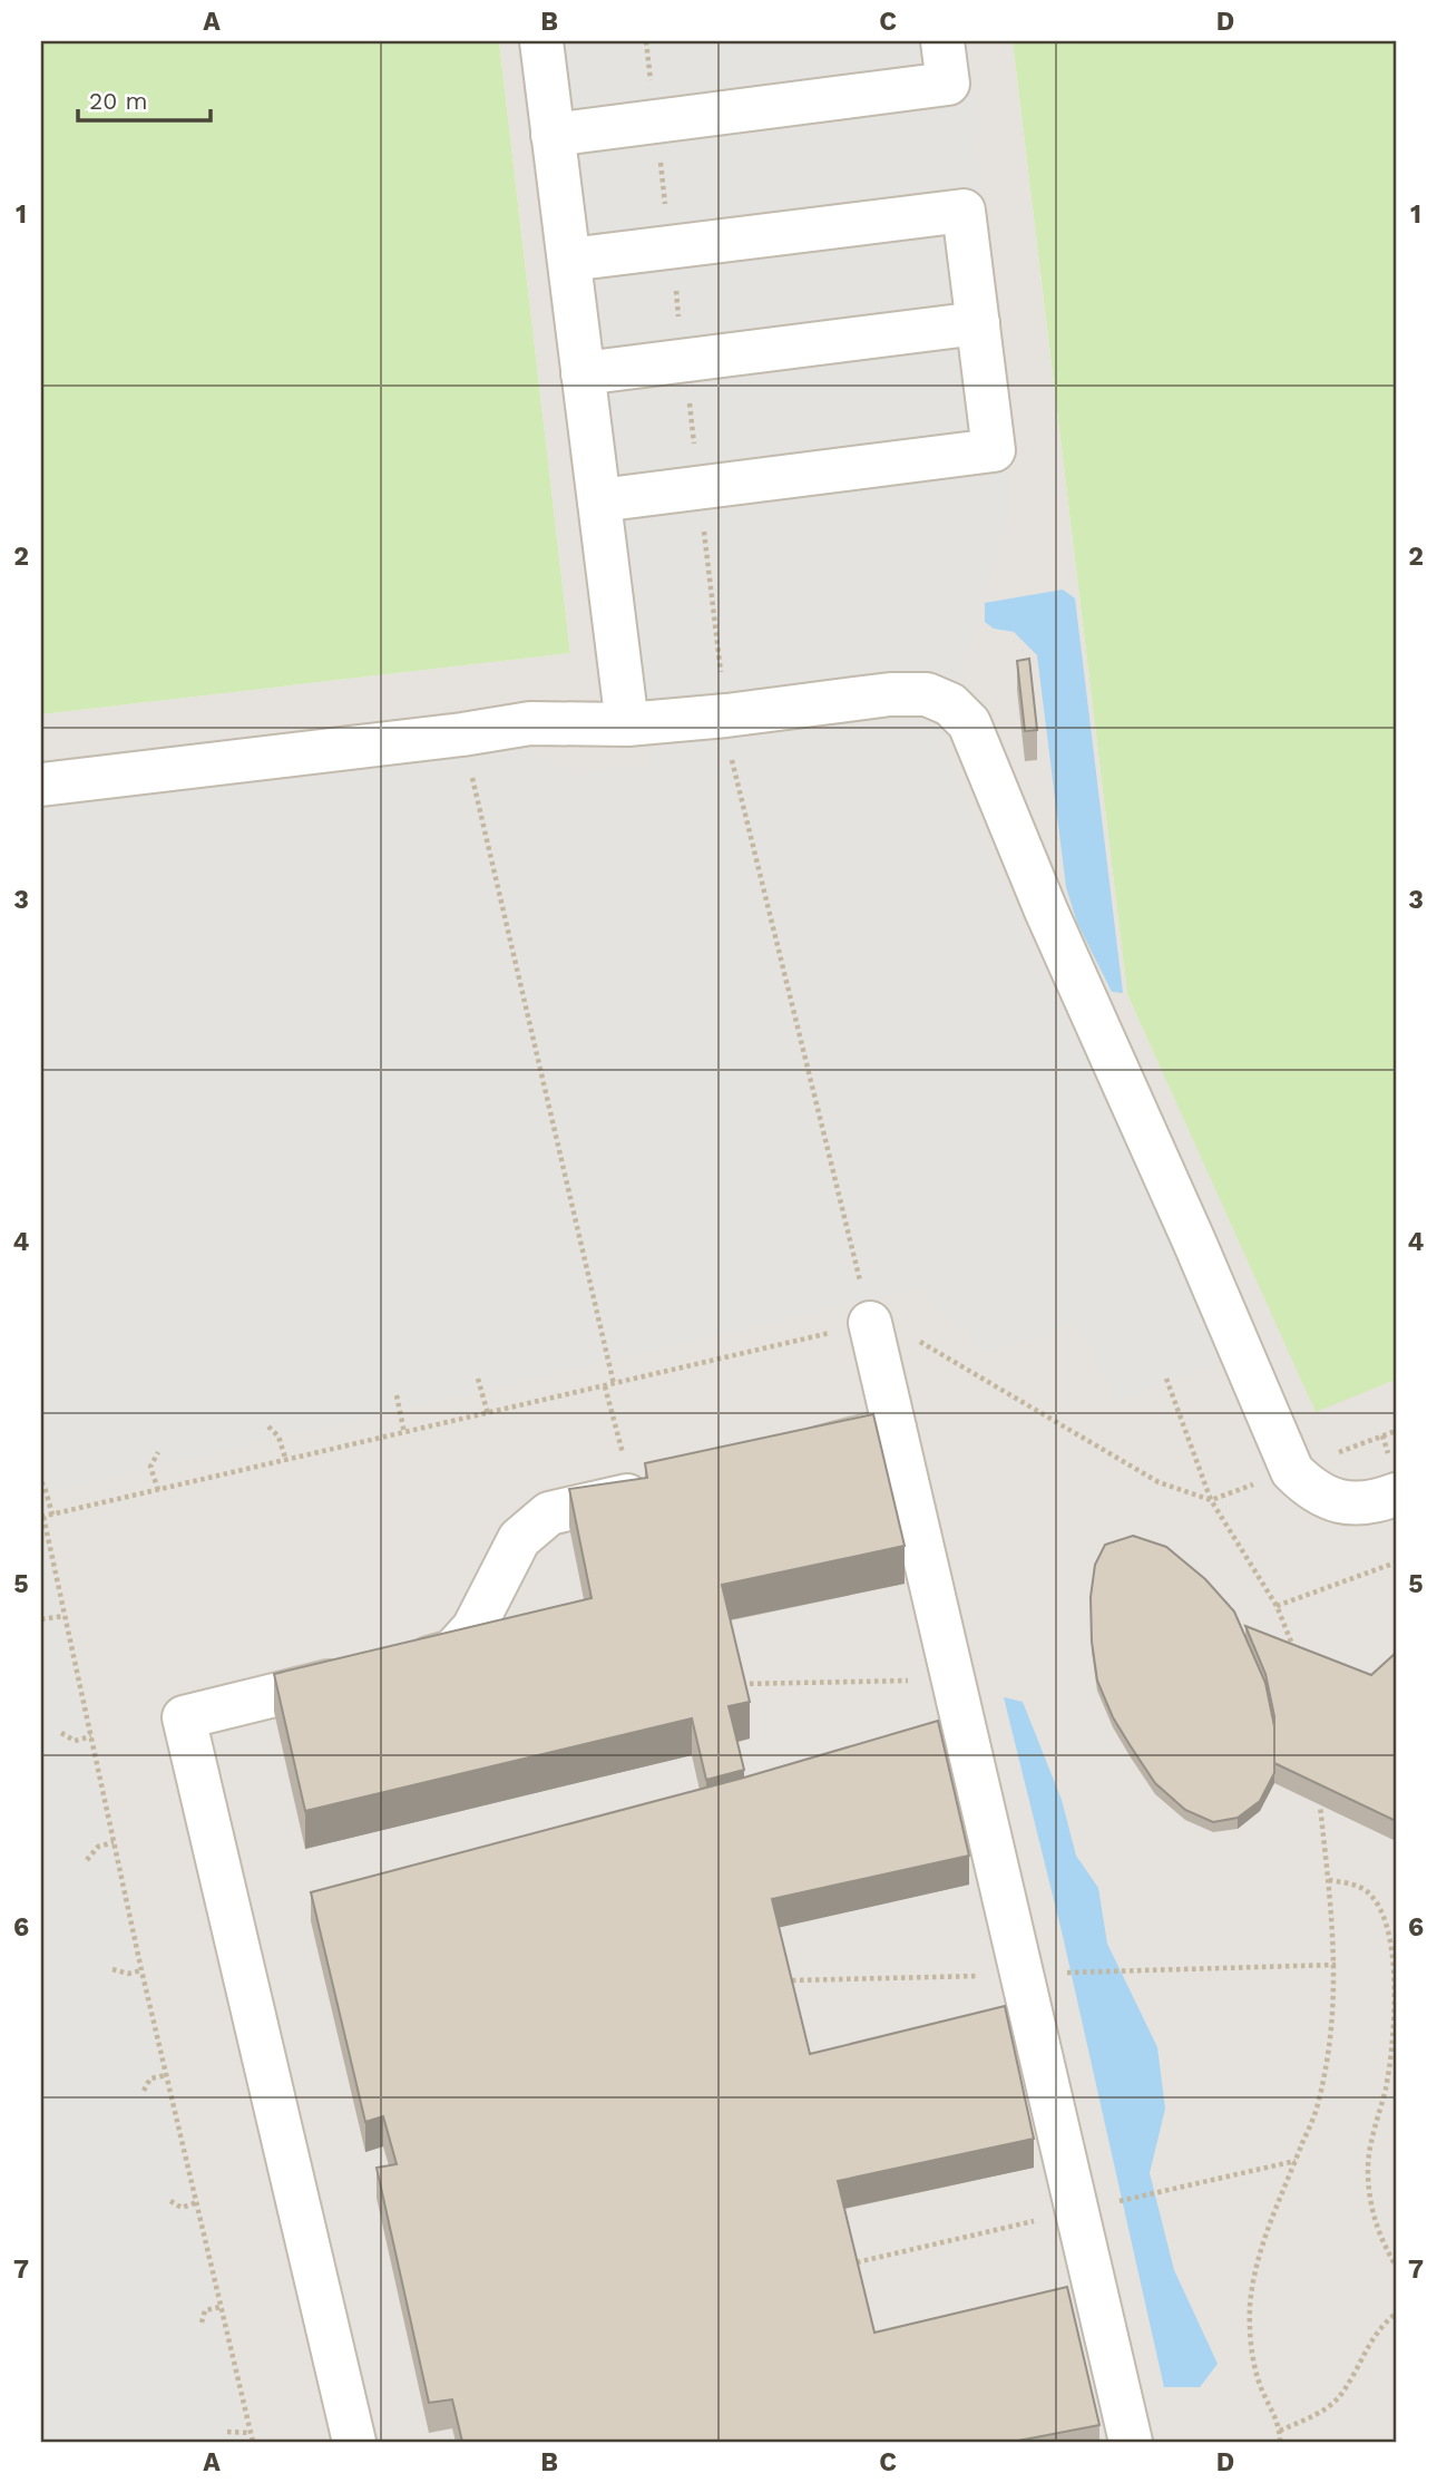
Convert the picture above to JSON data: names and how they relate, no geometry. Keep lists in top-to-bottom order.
{
  "scale_bar": "20 m",
  "grid": {
    "columns": [
      "A",
      "B",
      "C",
      "D"
    ],
    "rows": [
      "1",
      "2",
      "3",
      "4",
      "5",
      "6",
      "7"
    ]
  }
}
